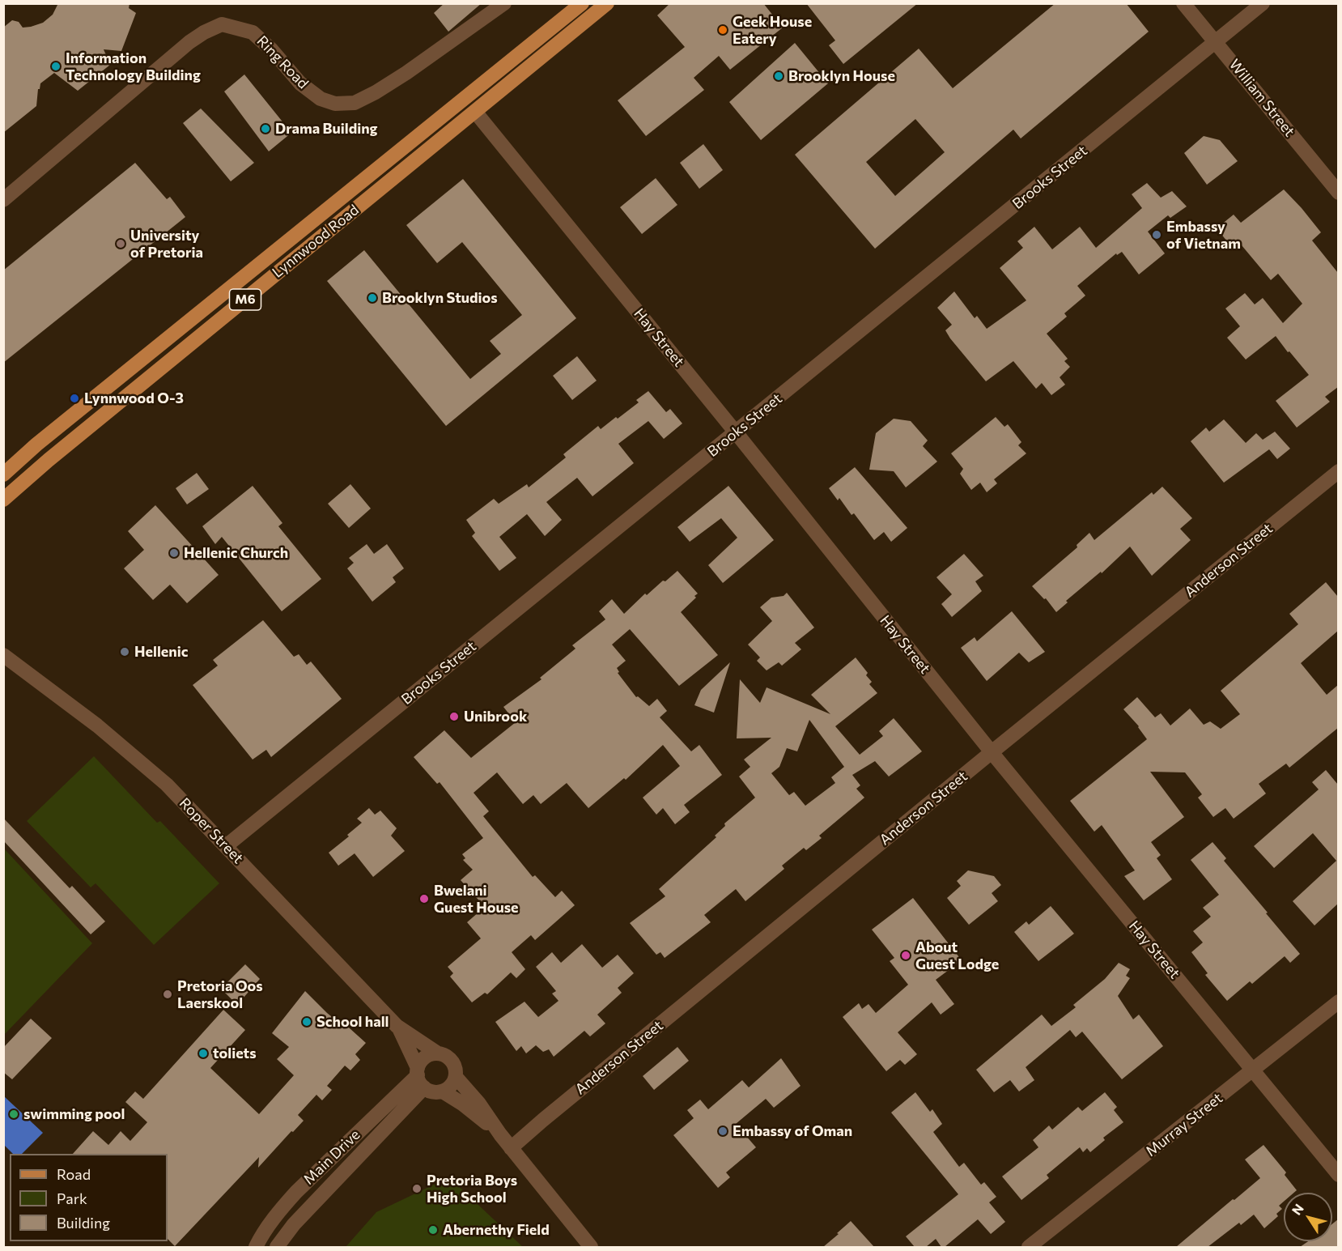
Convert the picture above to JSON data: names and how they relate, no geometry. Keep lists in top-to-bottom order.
{
  "streets": {
    "main road": ["Lynnwood Road", "M6"],
    "street": [
      "Ring Road",
      "William Street",
      "Brooks Street",
      "Hay Street",
      "Anderson Street",
      "Roper Street",
      "Murray Street",
      "Main Drive"
    ]
  },
  "crossings": [
    ["William Street", "Brooks Street"],
    ["Brooks Street", "Hay Street"],
    ["Brooks Street", "Roper Street"],
    ["Lynnwood Road", "Hay Street"],
    ["Hay Street", "Anderson Street"],
    ["Hay Street", "Murray Street"],
    ["Roper Street", "Main Drive"]
  ],
  "places": [
    "Geek House Eatery",
    "Information Technology Building",
    "Brooklyn House",
    "Drama Building",
    "Embassy of Vietnam",
    "University of Pretoria",
    "Brooklyn Studios",
    "Lynnwood O-3",
    "Hellenic Church",
    "Hellenic",
    "Unibrook",
    "Bwelani Guest House",
    "About Guest Lodge",
    "Pretoria Oos Laerskool",
    "School hall",
    "toliets",
    "swimming pool",
    "Embassy of Oman",
    "Pretoria Boys High School",
    "Abernethy Field"
  ],
  "legend": ["Road", "Park", "Building"],
  "north": "top left"
}
